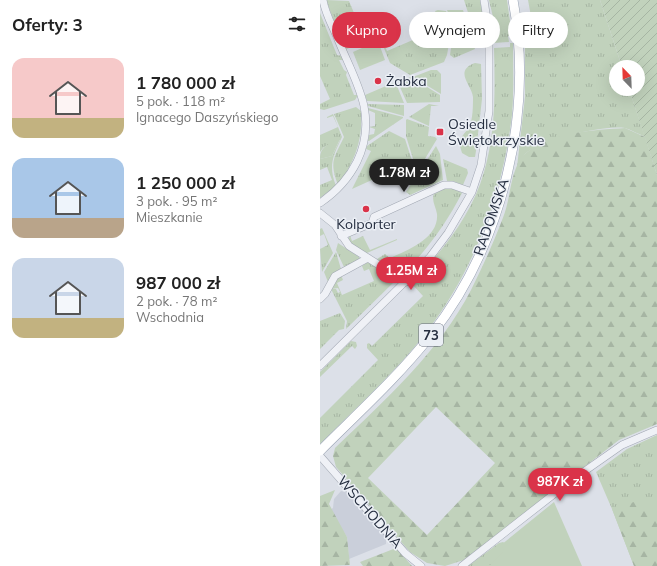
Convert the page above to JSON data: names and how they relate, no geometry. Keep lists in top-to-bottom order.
{
  "streets": {
    "main road": ["RADOMSKA", "73"],
    "street": ["WSCHODNIA"]
  },
  "places": {
    "other": ["Żabka", "Kolporter"],
    "transit": ["Osiedle Świętokrzyskie"]
  },
  "north": "top left",
  "page": {
    "heading": "Oferty: 3",
    "chip": ["Kupno", "Wynajem", "Filtry"],
    "list": [
      {
        "name": "1 780 000 zł",
        "note": "5 pok. · 118 m² · Ignacego Daszyńskiego"
      },
      {
        "name": "1 250 000 zł",
        "note": "3 pok. · 95 m² · Mieszkanie"
      },
      {
        "name": "987 000 zł",
        "note": "2 pok. · 78 m² · Wschodnia"
      }
    ],
    "price": ["1.78M zł", "1.25M zł", "987K zł"]
  }
}
